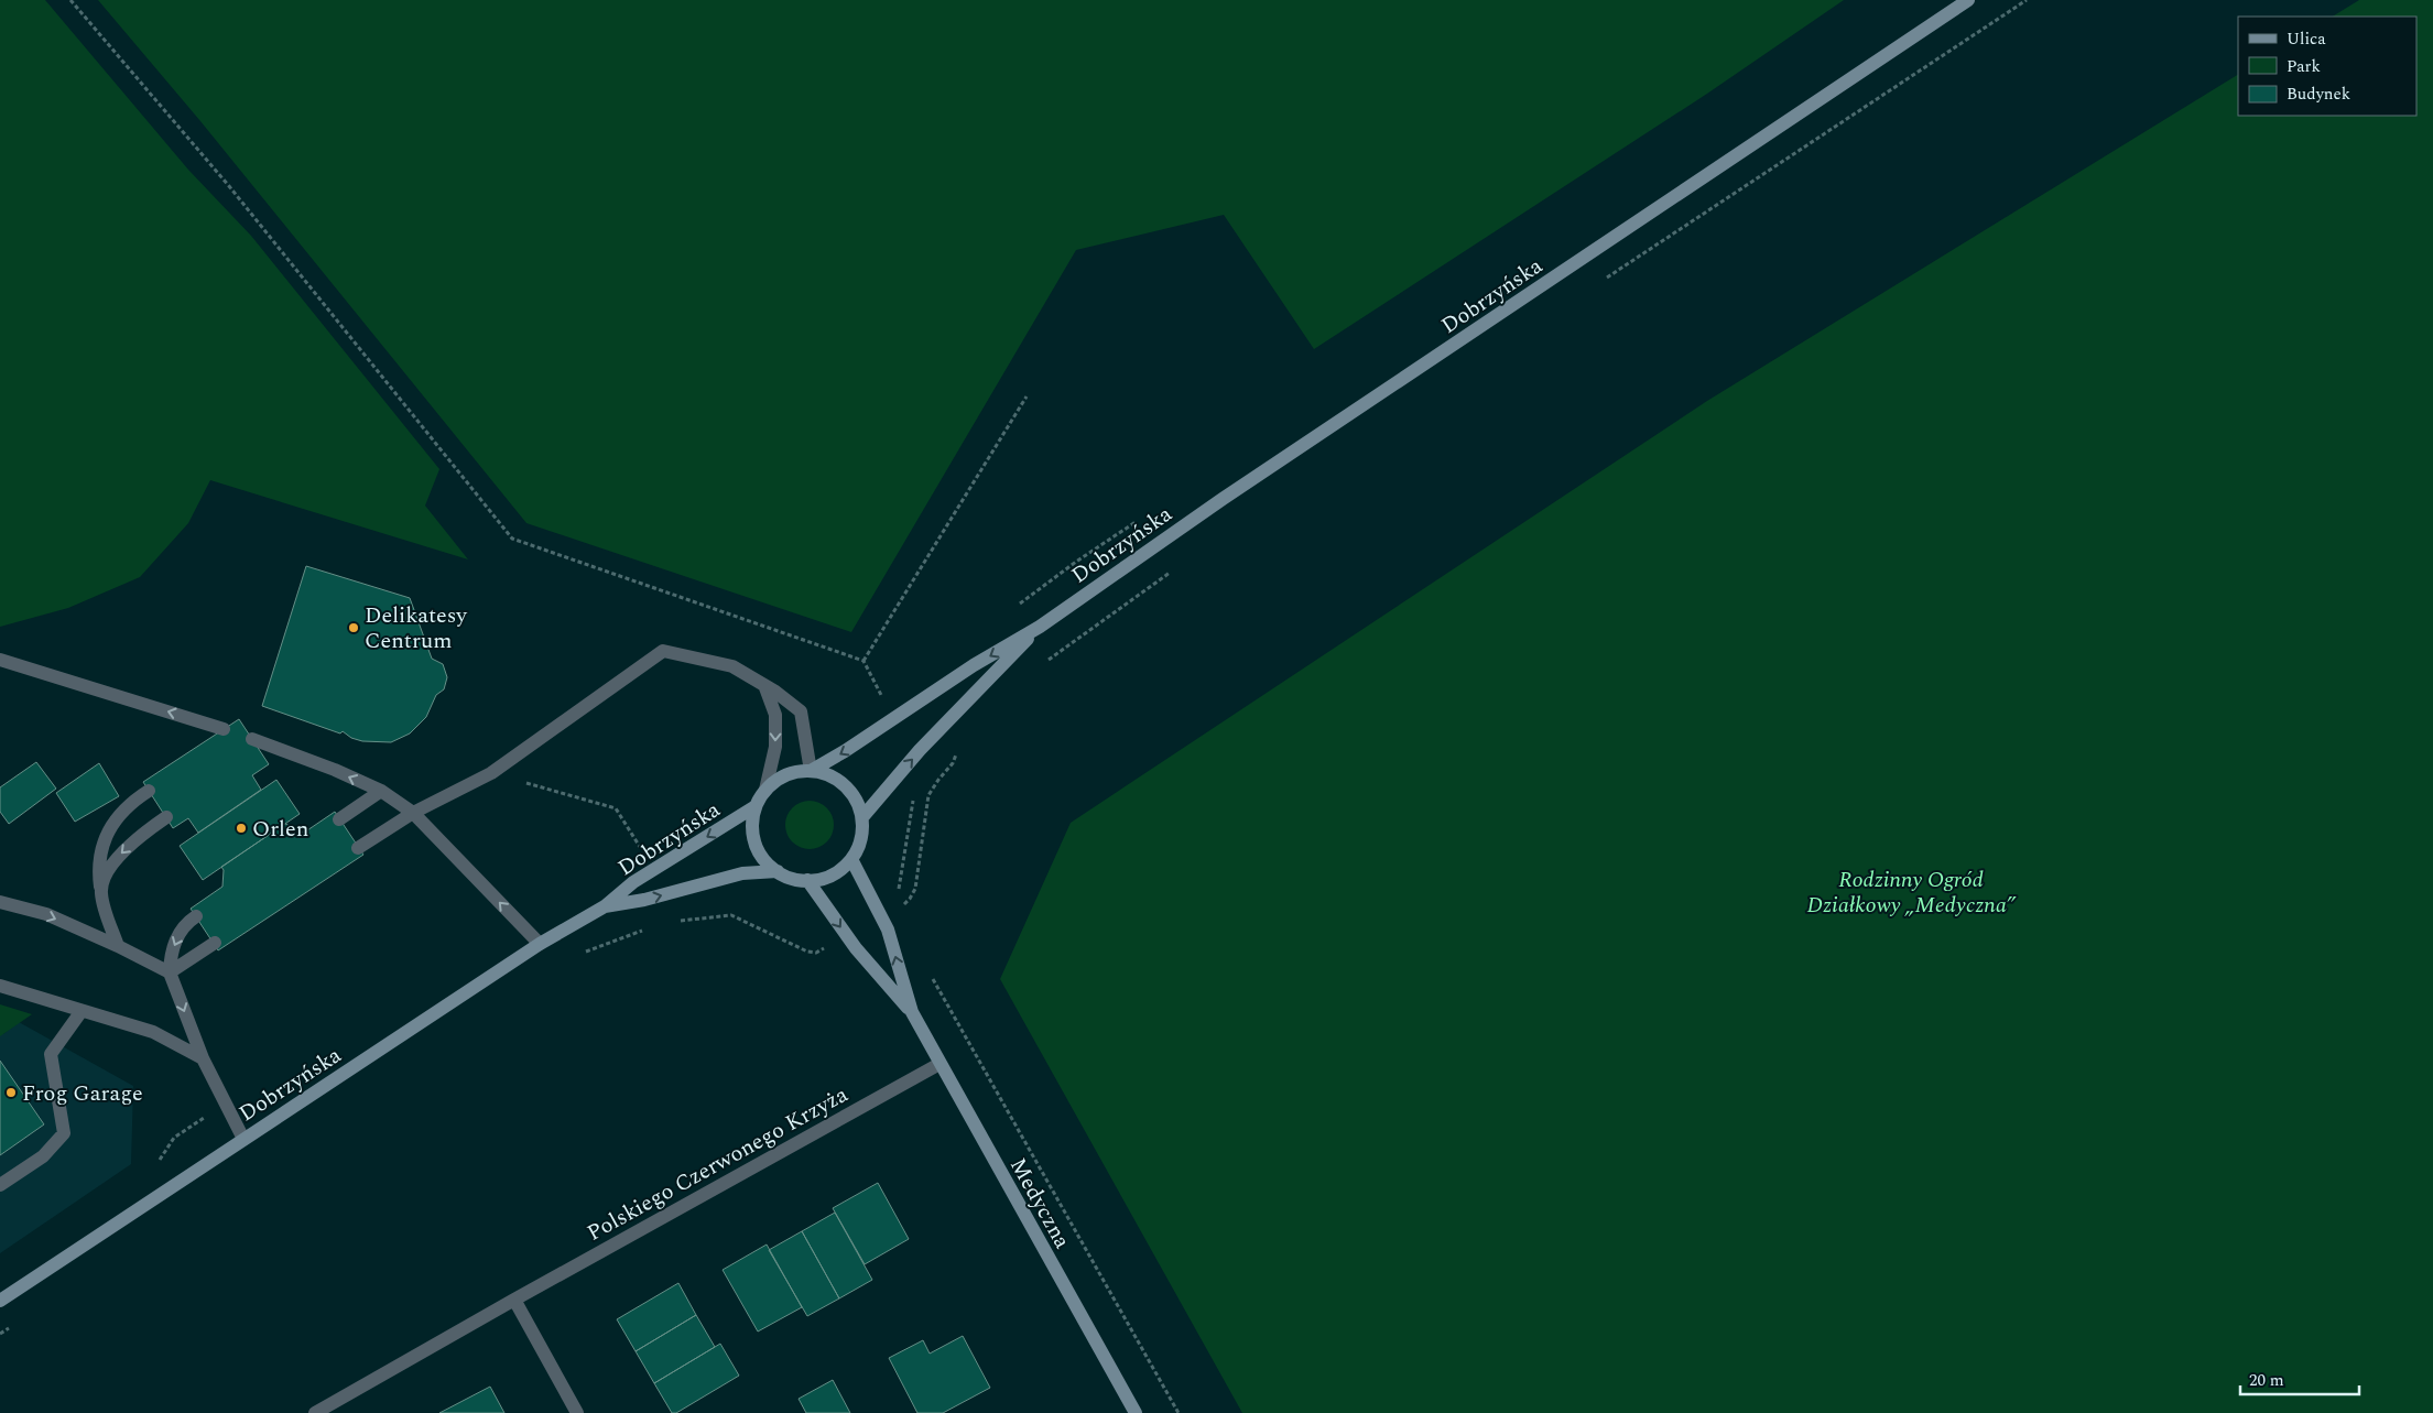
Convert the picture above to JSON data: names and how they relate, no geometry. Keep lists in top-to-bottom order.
{
  "streets": {
    "main road": ["Dobrzyńska", "Medyczna"],
    "street": ["Polskiego Czerwonego Krzyża"]
  },
  "crossings": [
    ["Dobrzyńska", "Medyczna"],
    ["Polskiego Czerwonego Krzyża", "Medyczna"]
  ],
  "parks": ["Rodzinny Ogród Działkowy „Medyczna”"],
  "places": ["Delikatesy Centrum", "Orlen", "Frog Garage"],
  "legend": ["Ulica", "Park", "Budynek"],
  "scale_bar": "20 m"
}
